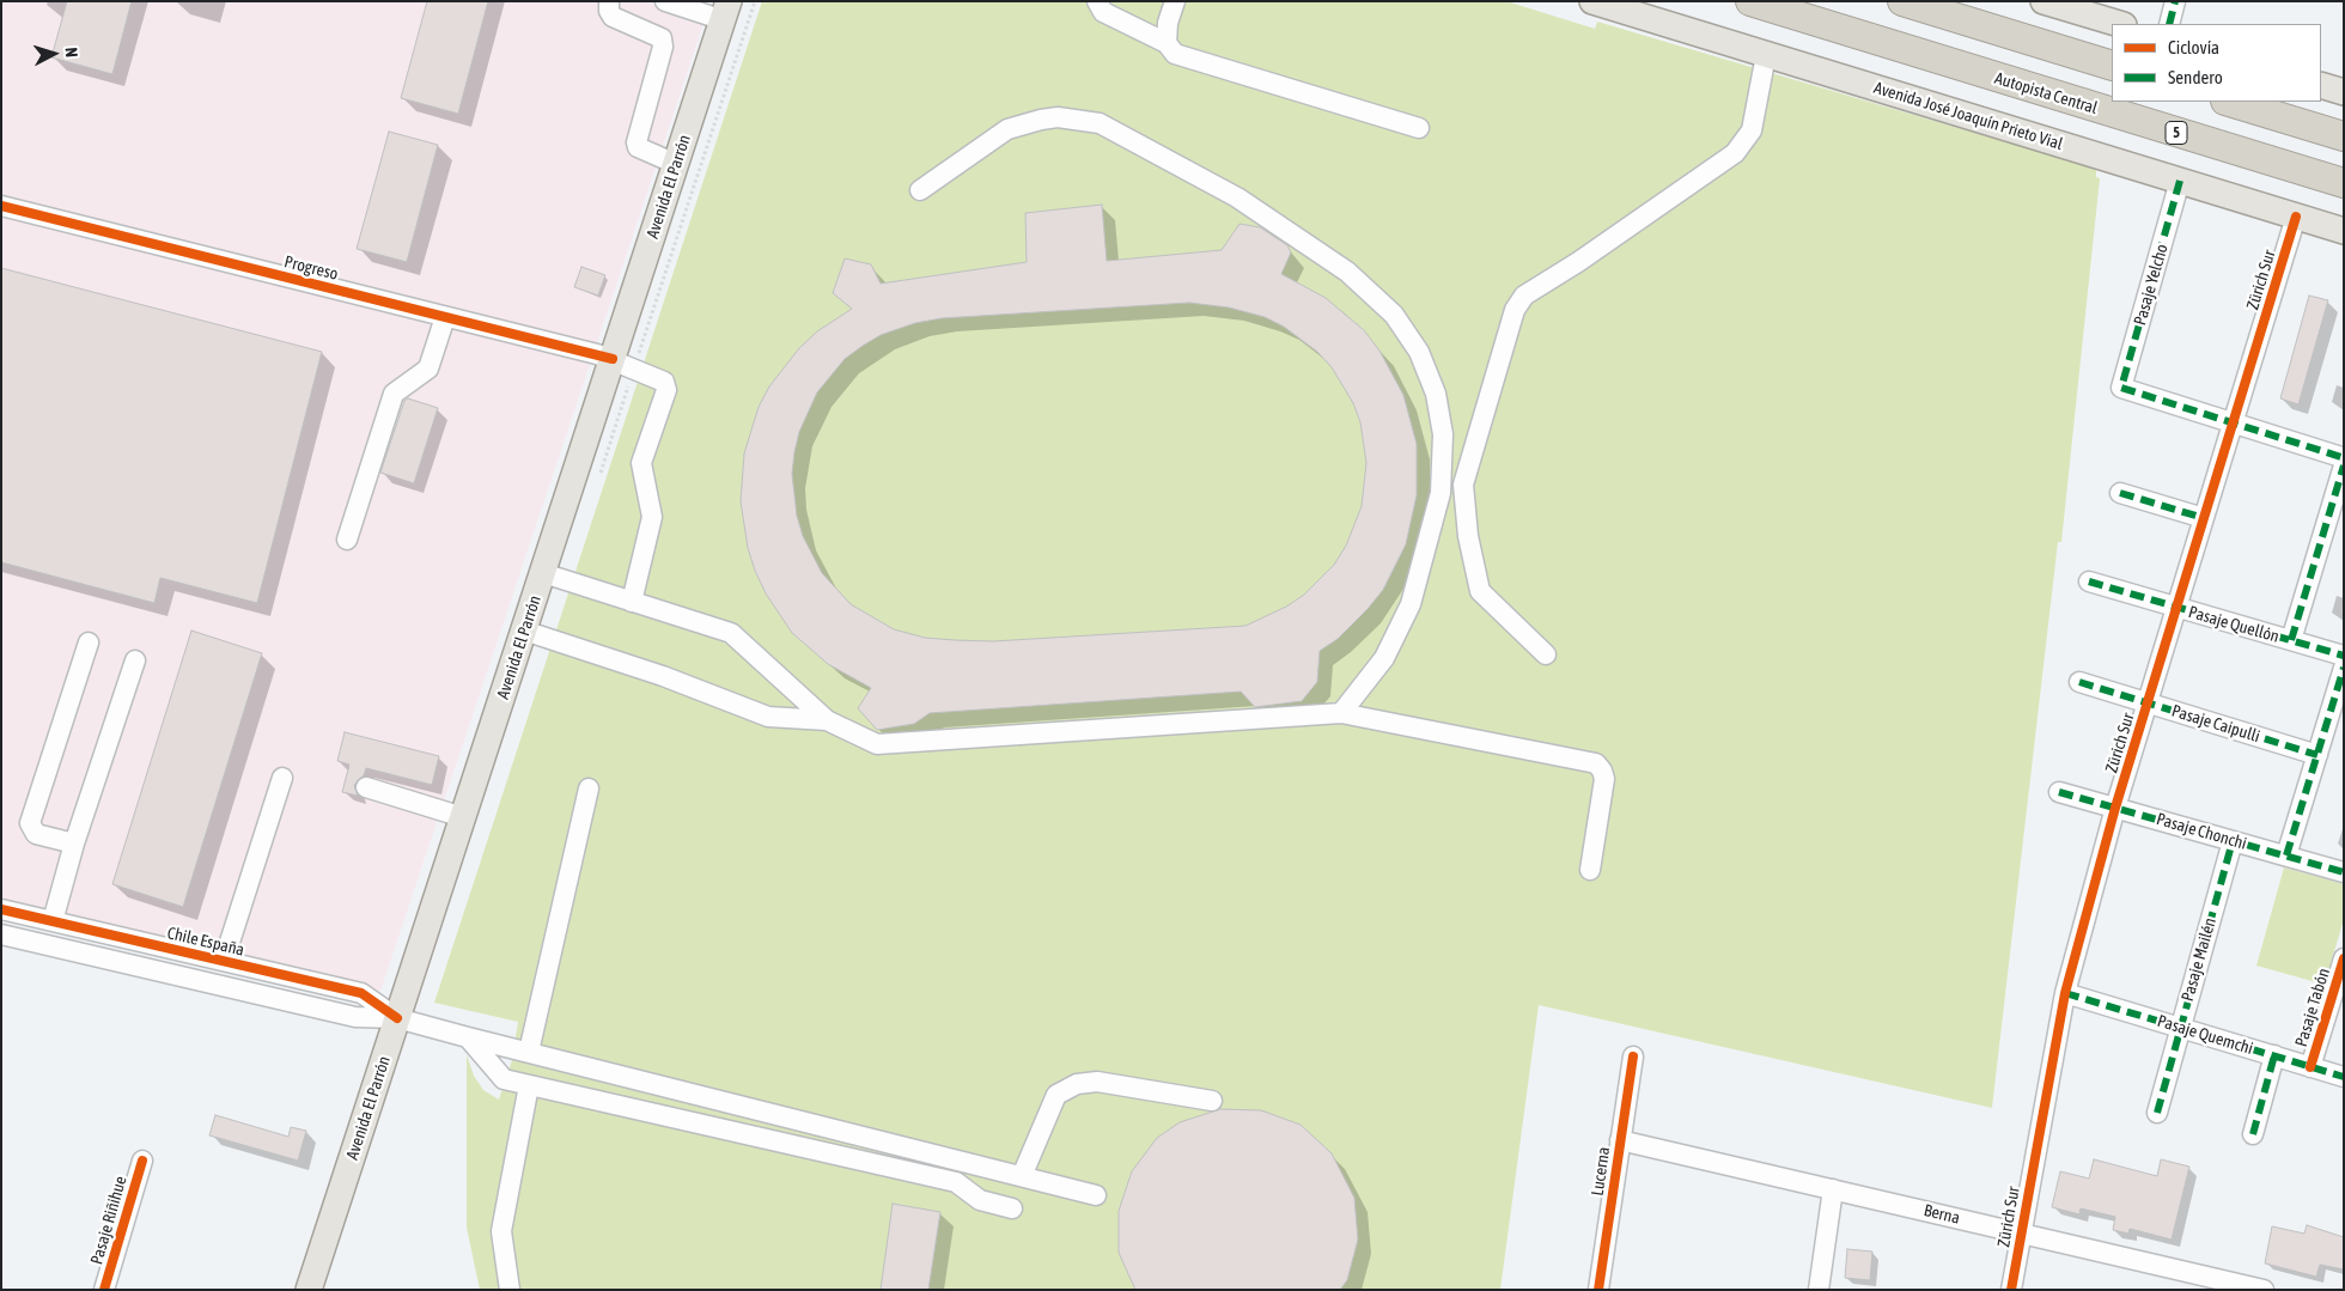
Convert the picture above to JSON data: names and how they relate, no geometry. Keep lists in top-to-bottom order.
{
  "streets": {
    "highway": ["Autopista Central", "5"],
    "main road": ["Avenida José Joaquín Prieto Vial", "Avenida El Parrón"],
    "street": [
      "Progreso",
      "Zürich Sur",
      "Pasaje Yelcho",
      "Pasaje Quellón",
      "Pasaje Caipulli",
      "Pasaje Chonchi",
      "Chile España",
      "Pasaje Mailén",
      "Pasaje Tabón",
      "Pasaje Quemchi",
      "Lucerna",
      "Berna",
      "Pasaje Riñihue"
    ]
  },
  "crossings": [
    ["Avenida José Joaquín Prieto Vial", "Zürich Sur"],
    ["Avenida José Joaquín Prieto Vial", "Pasaje Yelcho"],
    ["Avenida El Parrón", "Progreso"],
    ["Avenida El Parrón", "Chile España"],
    ["Zürich Sur", "Pasaje Yelcho"],
    ["Zürich Sur", "Pasaje Quellón"],
    ["Zürich Sur", "Pasaje Caipulli"],
    ["Zürich Sur", "Pasaje Chonchi"],
    ["Zürich Sur", "Pasaje Quemchi"],
    ["Zürich Sur", "Berna"],
    ["Pasaje Chonchi", "Pasaje Mailén"],
    ["Pasaje Mailén", "Pasaje Quemchi"],
    ["Pasaje Tabón", "Pasaje Quemchi"],
    ["Lucerna", "Berna"]
  ],
  "legend": ["Ciclovía", "Sendero"],
  "north": "right"
}
